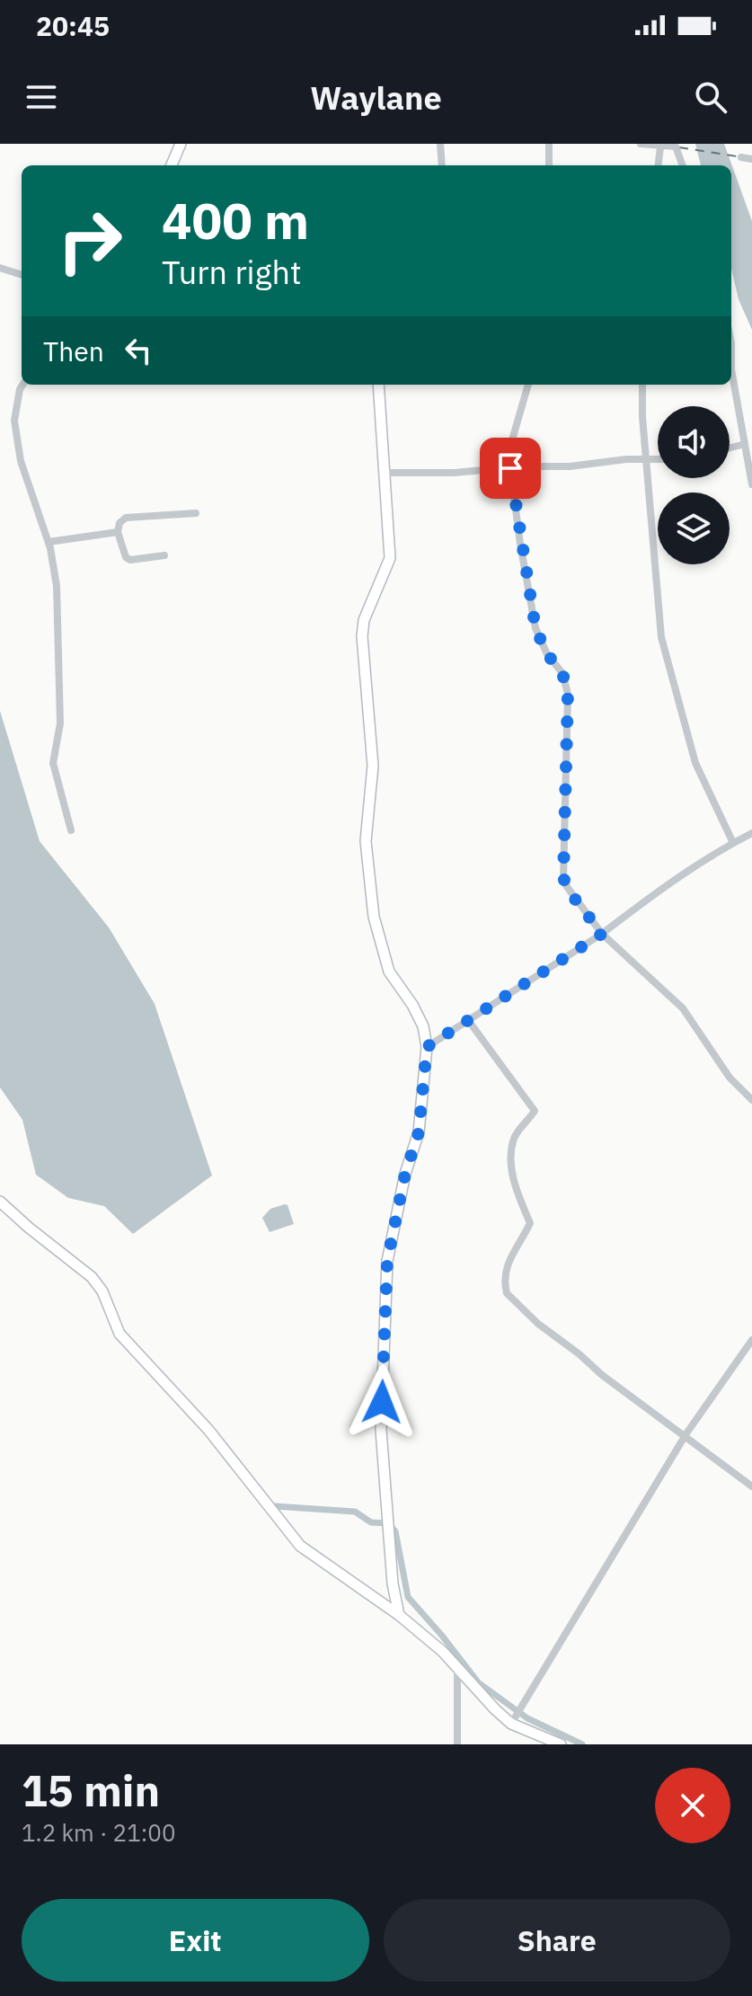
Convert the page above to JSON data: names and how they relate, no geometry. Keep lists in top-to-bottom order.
{
  "page": {
    "status": "20:45",
    "header": "Waylane",
    "turn": ["400 m", "Turn right"],
    "then": "Then",
    "heading": ["15 min", "1.2 km · 21:00"],
    "buttons": ["Exit", "Share"]
  }
}
